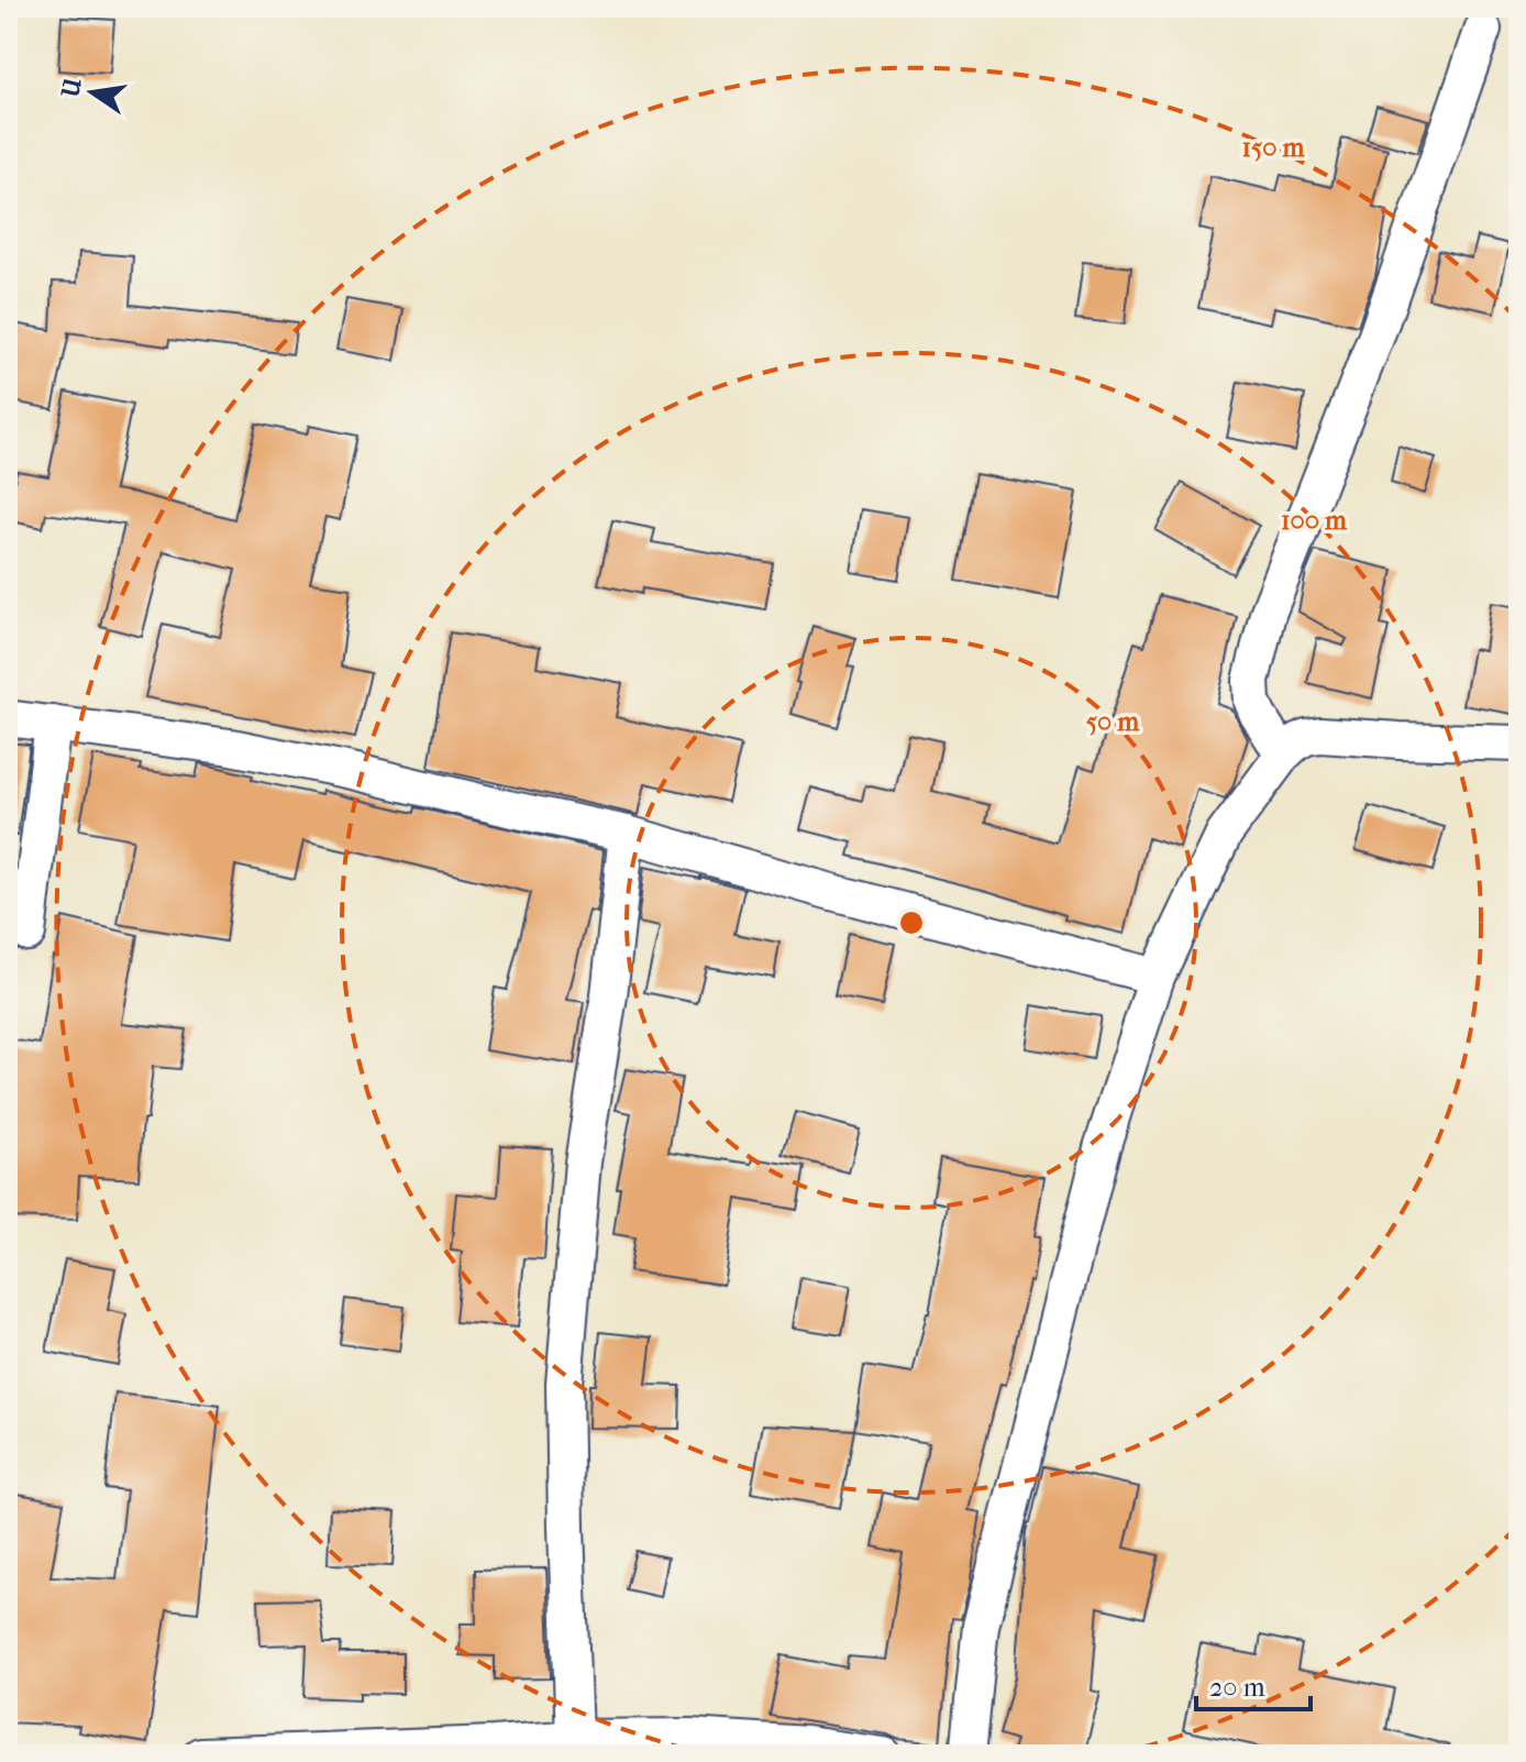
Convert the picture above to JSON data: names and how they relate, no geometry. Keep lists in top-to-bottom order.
{
  "scale_bar": "20 m",
  "north": "left",
  "rings": ["150 m", "100 m", "50 m"]
}
